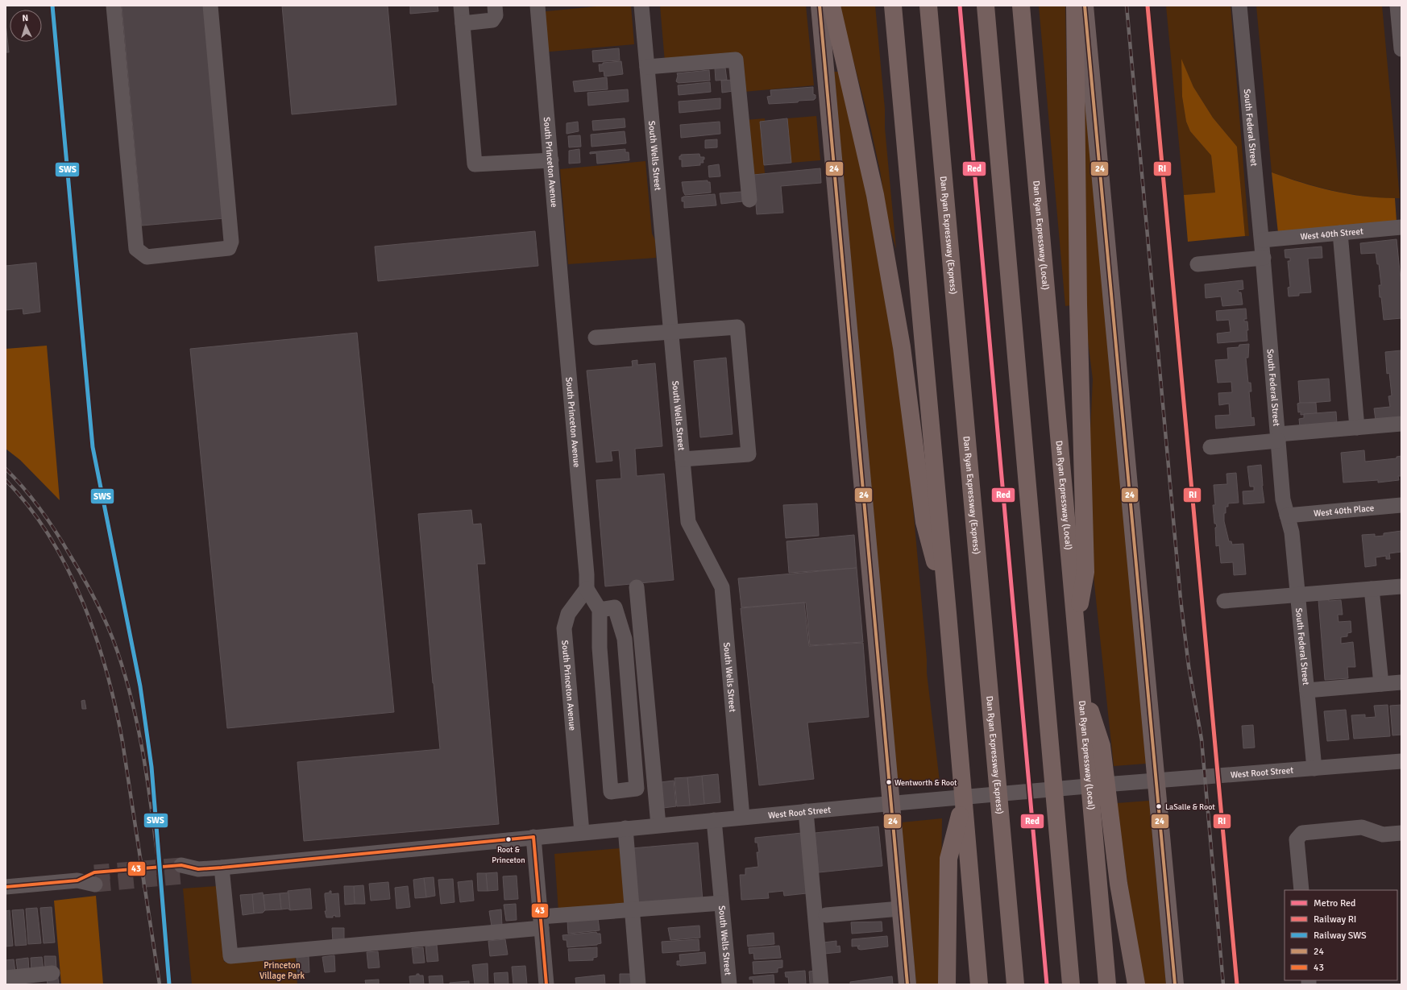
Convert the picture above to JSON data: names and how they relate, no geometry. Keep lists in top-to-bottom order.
{
  "streets": {
    "highway": ["Dan Ryan Expressway (Express)", "Dan Ryan Expressway (Local)"],
    "street": [
      "South Federal Street",
      "South Wells Street",
      "South Princeton Avenue",
      "West 40th Street",
      "West 40th Place",
      "West Root Street"
    ]
  },
  "crossings": [
    ["South Federal Street", "West 40th Street"],
    ["South Federal Street", "West 40th Place"],
    ["South Federal Street", "West Root Street"],
    ["South Wells Street", "West Root Street"],
    ["South Princeton Avenue", "West Root Street"]
  ],
  "parks": ["Princeton Village Park"],
  "places": ["Wentworth & Root", "LaSalle & Root", "Root & Princeton"],
  "lines": [
    "metro line Red",
    "rail line RI",
    "rail line SWS",
    "transit line 24",
    "transit line 43"
  ],
  "legend": [
    "Metro Red",
    "Railway RI",
    "Railway SWS",
    "24",
    "43"
  ],
  "north": "top"
}
